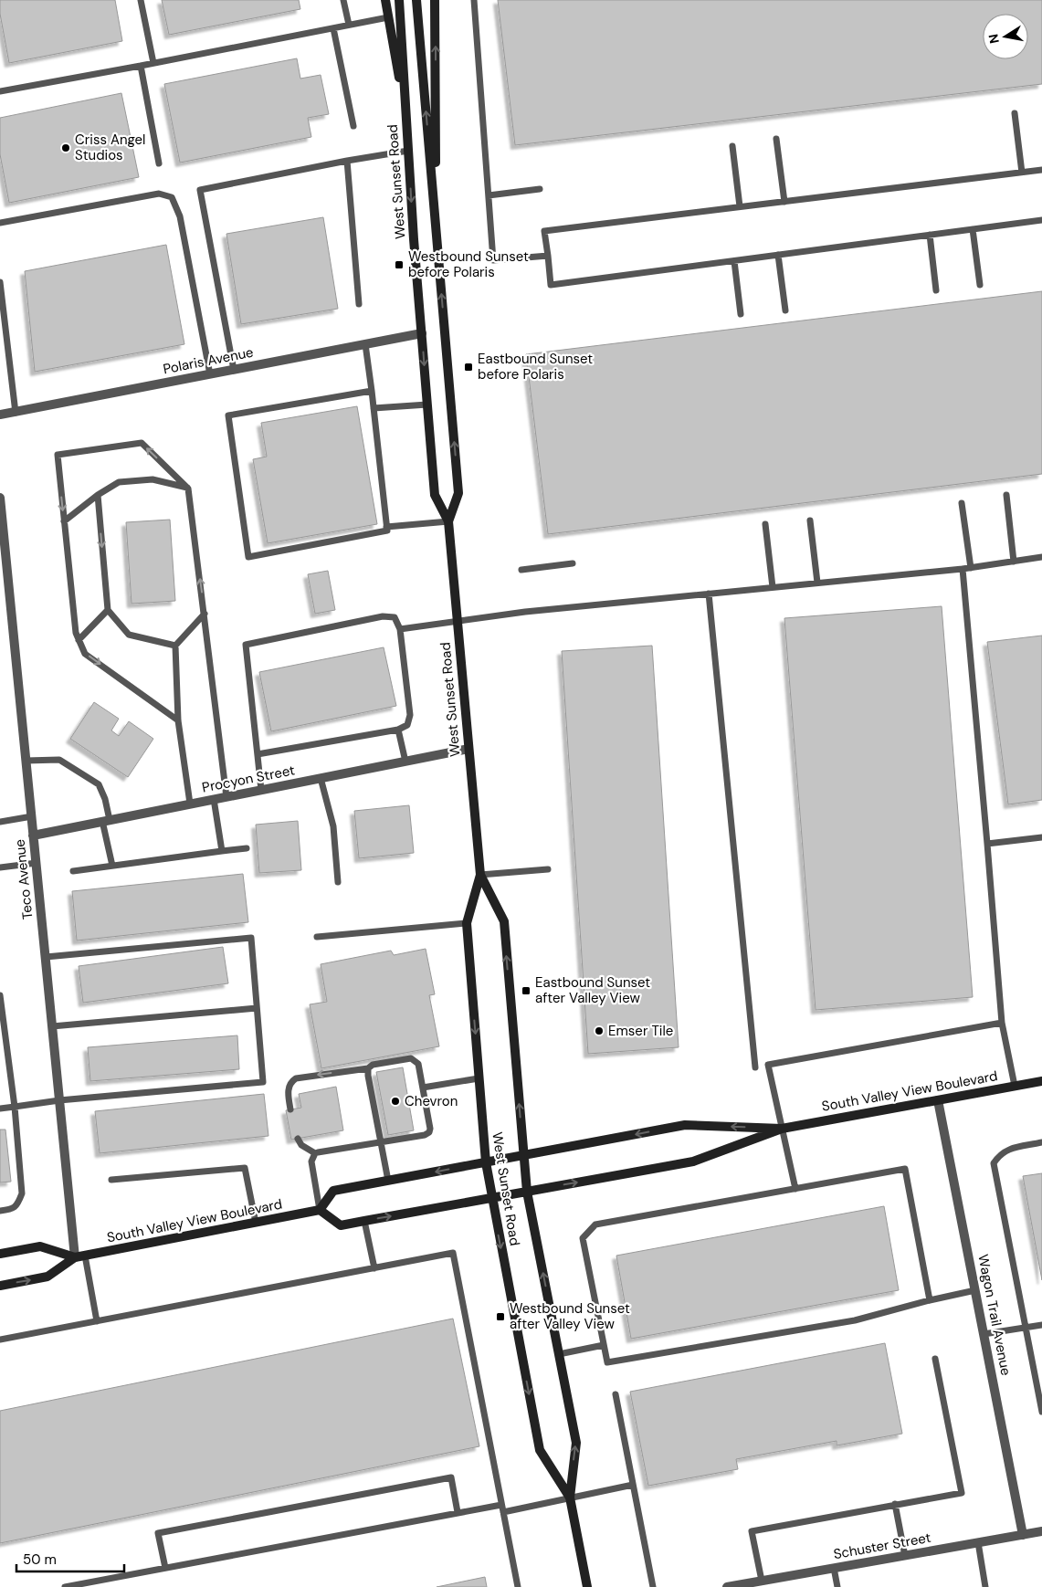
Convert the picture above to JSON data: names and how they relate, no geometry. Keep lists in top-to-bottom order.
{
  "streets": {
    "main road": ["West Sunset Road", "South Valley View Boulevard"],
    "street": [
      "Polaris Avenue",
      "Procyon Street",
      "Teco Avenue",
      "Wagon Trail Avenue",
      "Schuster Street"
    ]
  },
  "crossings": [
    ["West Sunset Road", "Polaris Avenue"],
    ["West Sunset Road", "Procyon Street"],
    ["West Sunset Road", "South Valley View Boulevard"],
    ["Procyon Street", "Teco Avenue"],
    ["Teco Avenue", "South Valley View Boulevard"],
    ["South Valley View Boulevard", "Wagon Trail Avenue"],
    ["Wagon Trail Avenue", "Schuster Street"]
  ],
  "places": {
    "other": ["Criss Angel Studios", "Emser Tile", "Chevron"],
    "transit": [
      "Westbound Sunset before Polaris",
      "Eastbound Sunset before Polaris",
      "Eastbound Sunset after Valley View",
      "Westbound Sunset after Valley View"
    ]
  },
  "scale_bar": "50 m",
  "north": "left"
}
